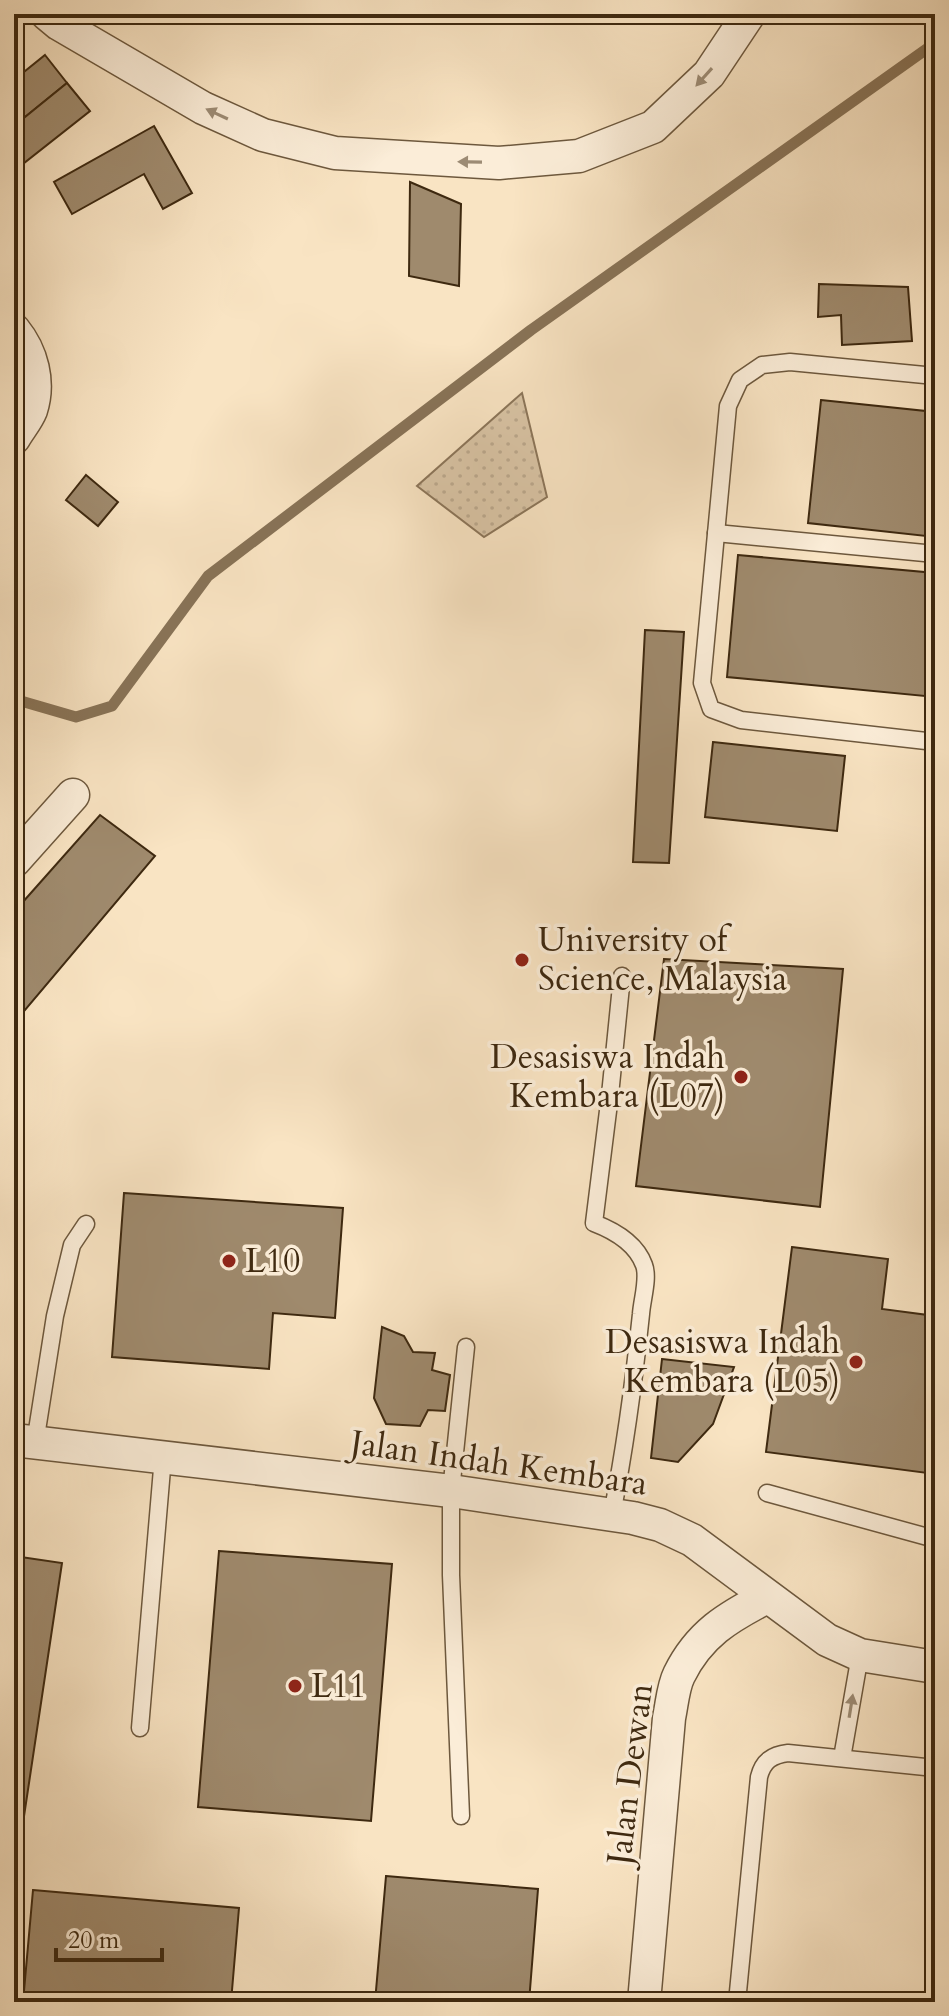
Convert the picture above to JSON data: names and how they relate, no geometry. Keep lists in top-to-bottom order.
{
  "streets": {
    "street": ["Jalan Indah Kembara", "Jalan Dewan"]
  },
  "crossings": [
    ["Jalan Indah Kembara", "Jalan Dewan"]
  ],
  "places": [
    "University of Science, Malaysia",
    "Desasiswa Indah Kembara (L07)",
    "L10",
    "Desasiswa Indah Kembara (L05)",
    "L11"
  ],
  "scale_bar": "20 m"
}
